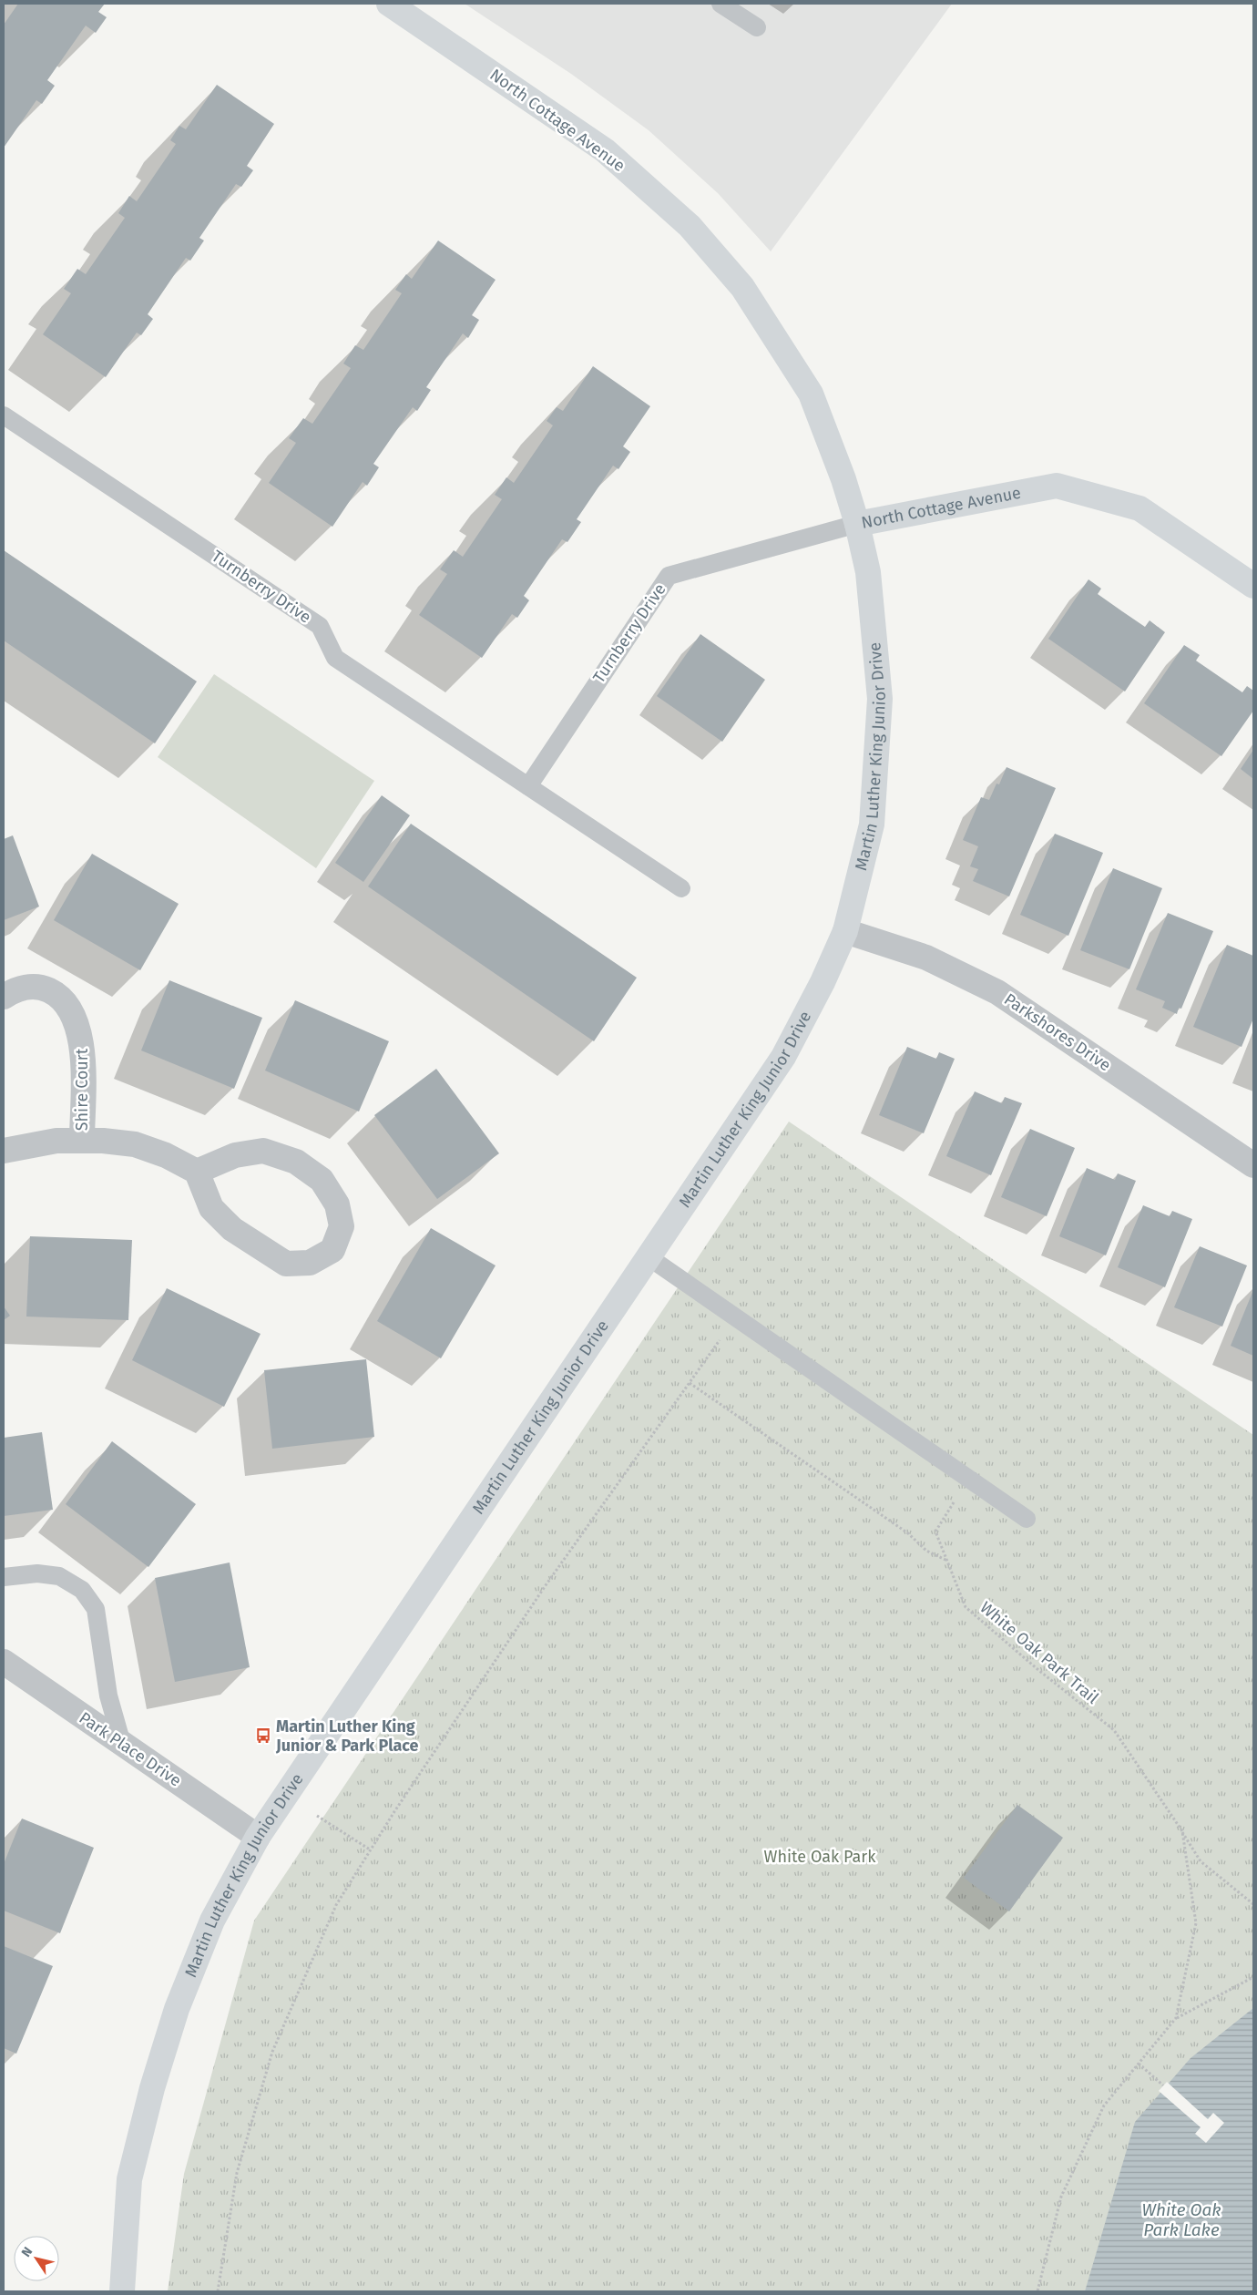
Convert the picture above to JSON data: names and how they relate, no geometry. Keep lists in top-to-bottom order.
{
  "streets": {
    "main road": ["North Cottage Avenue", "Martin Luther King Junior Drive"],
    "street": ["Parkshores Drive", "Shire Court", "Park Place Drive"],
    "lane": ["Turnberry Drive"],
    "path": ["White Oak Park Trail"]
  },
  "crossings": [
    ["North Cottage Avenue", "Turnberry Drive"],
    ["North Cottage Avenue", "Martin Luther King Junior Drive"],
    ["Turnberry Drive", "Martin Luther King Junior Drive"],
    ["Martin Luther King Junior Drive", "Parkshores Drive"],
    ["Martin Luther King Junior Drive", "Park Place Drive"]
  ],
  "water": ["White Oak Park Lake"],
  "parks": ["White Oak Park"],
  "places": {
    "bus stop": ["Martin Luther King Junior & Park Place"]
  },
  "north": "top left"
}
